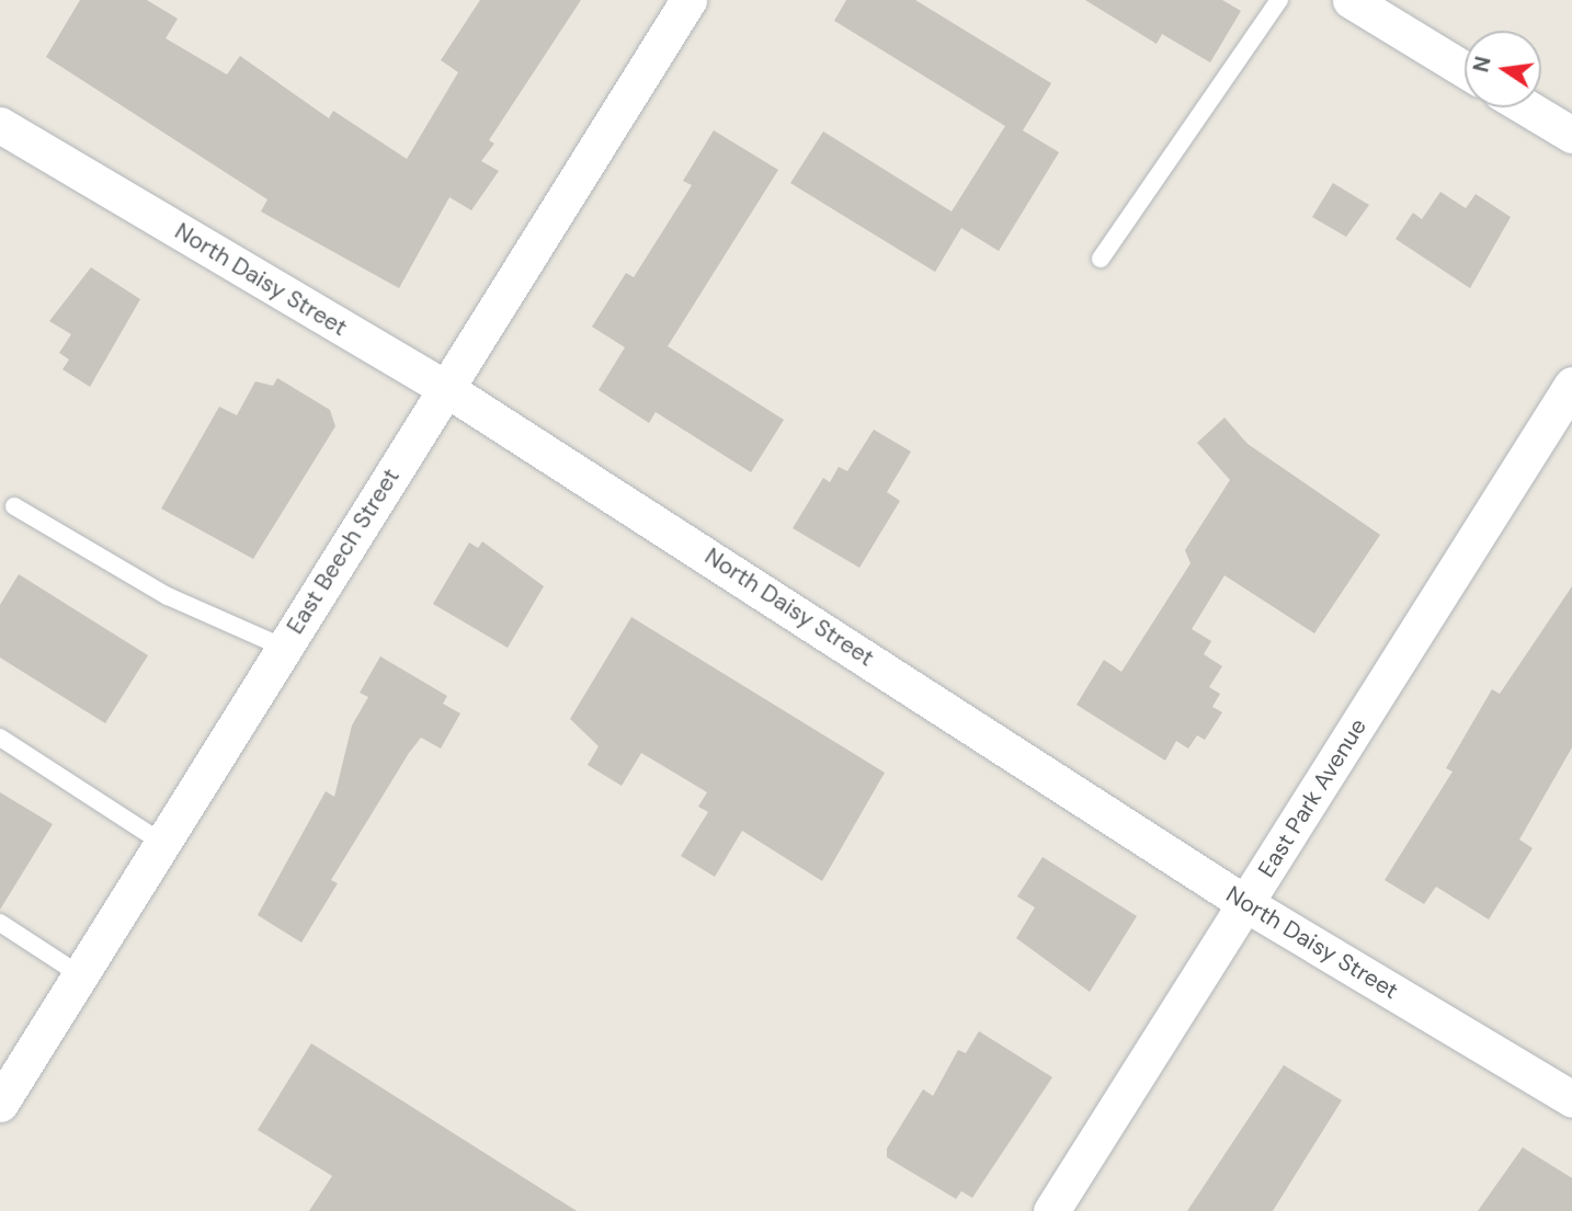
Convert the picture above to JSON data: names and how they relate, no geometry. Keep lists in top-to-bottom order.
{
  "streets": {
    "street": ["North Daisy Street", "East Beech Street", "East Park Avenue"]
  },
  "crossings": [
    ["North Daisy Street", "East Beech Street"],
    ["North Daisy Street", "East Park Avenue"]
  ],
  "north": "left"
}
